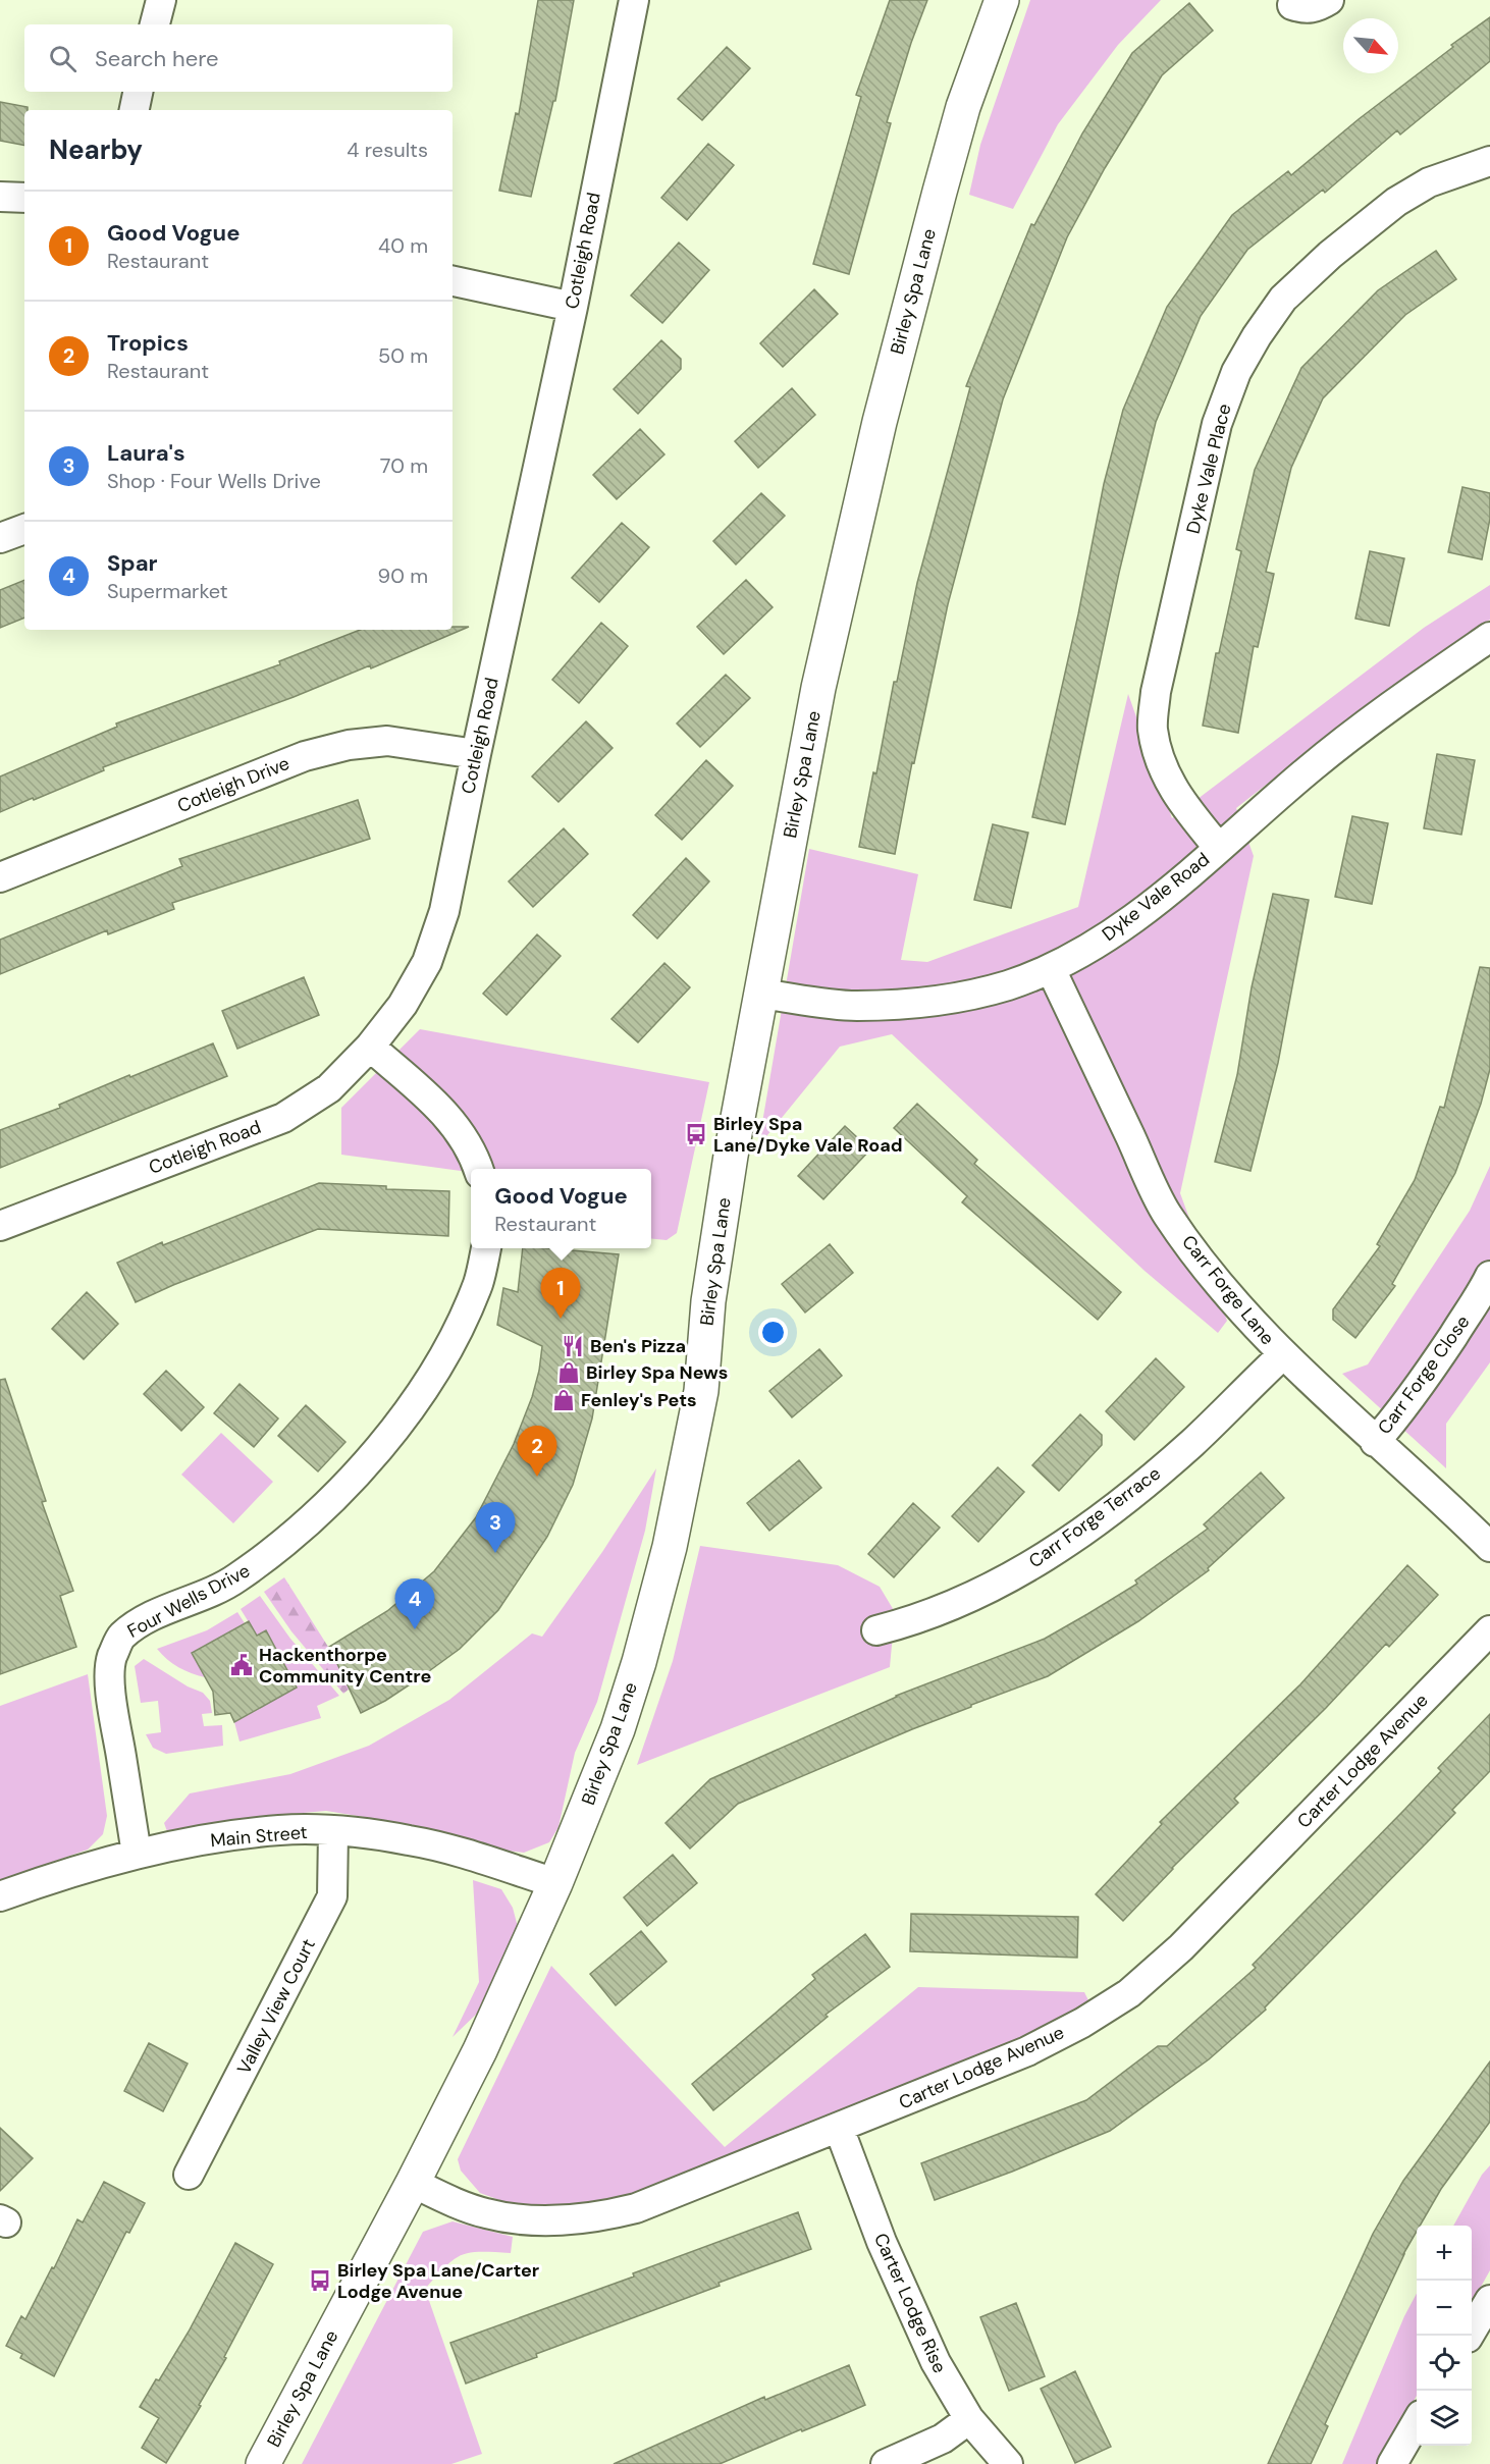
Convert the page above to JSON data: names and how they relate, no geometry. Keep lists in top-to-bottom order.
{
  "streets": {
    "street": [
      "Cotleigh Road",
      "Birley Spa Lane",
      "Dyke Vale Place",
      "Cotleigh Drive",
      "Dyke Vale Road",
      "Carr Forge Lane",
      "Carr Forge Close",
      "Carr Forge Terrace",
      "Four Wells Drive",
      "Carter Lodge Avenue",
      "Main Street",
      "Valley View Court",
      "Carter Lodge Rise"
    ]
  },
  "crossings": [
    ["Cotleigh Road", "Cotleigh Drive"],
    ["Birley Spa Lane", "Dyke Vale Road"],
    ["Birley Spa Lane", "Carter Lodge Avenue"],
    ["Birley Spa Lane", "Main Street"],
    ["Dyke Vale Place", "Dyke Vale Road"],
    ["Dyke Vale Road", "Carr Forge Lane"],
    ["Carr Forge Lane", "Carr Forge Close"],
    ["Carr Forge Lane", "Carr Forge Terrace"],
    ["Four Wells Drive", "Main Street"],
    ["Carter Lodge Avenue", "Carter Lodge Rise"],
    ["Main Street", "Valley View Court"]
  ],
  "places": {
    "bus stop": ["Birley Spa Lane/Dyke Vale Road", "Birley Spa Lane/Carter Lodge Avenue"],
    "restaurant": ["Ben's Pizza"],
    "shop": ["Birley Spa News", "Fenley's Pets"],
    "public building": ["Hackenthorpe Community Centre"]
  },
  "north": "bottom right",
  "page": {
    "search": "Search here",
    "heading": ["Nearby", "4 results"],
    "list": [
      {
        "mark": "1",
        "name": "Good Vogue",
        "note": "Restaurant",
        "value": "40 m"
      },
      {
        "mark": "2",
        "name": "Tropics",
        "note": "Restaurant",
        "value": "50 m"
      },
      {
        "mark": "3",
        "name": "Laura's",
        "note": "Shop · Four Wells Drive",
        "value": "70 m"
      },
      {
        "mark": "4",
        "name": "Spar",
        "note": "Supermarket",
        "value": "90 m"
      }
    ],
    "popup": ["Good Vogue", "Restaurant"],
    "pins": [
      "1",
      "2",
      "3",
      "4"
    ],
    "map_buttons": ["+", "−"]
  }
}
